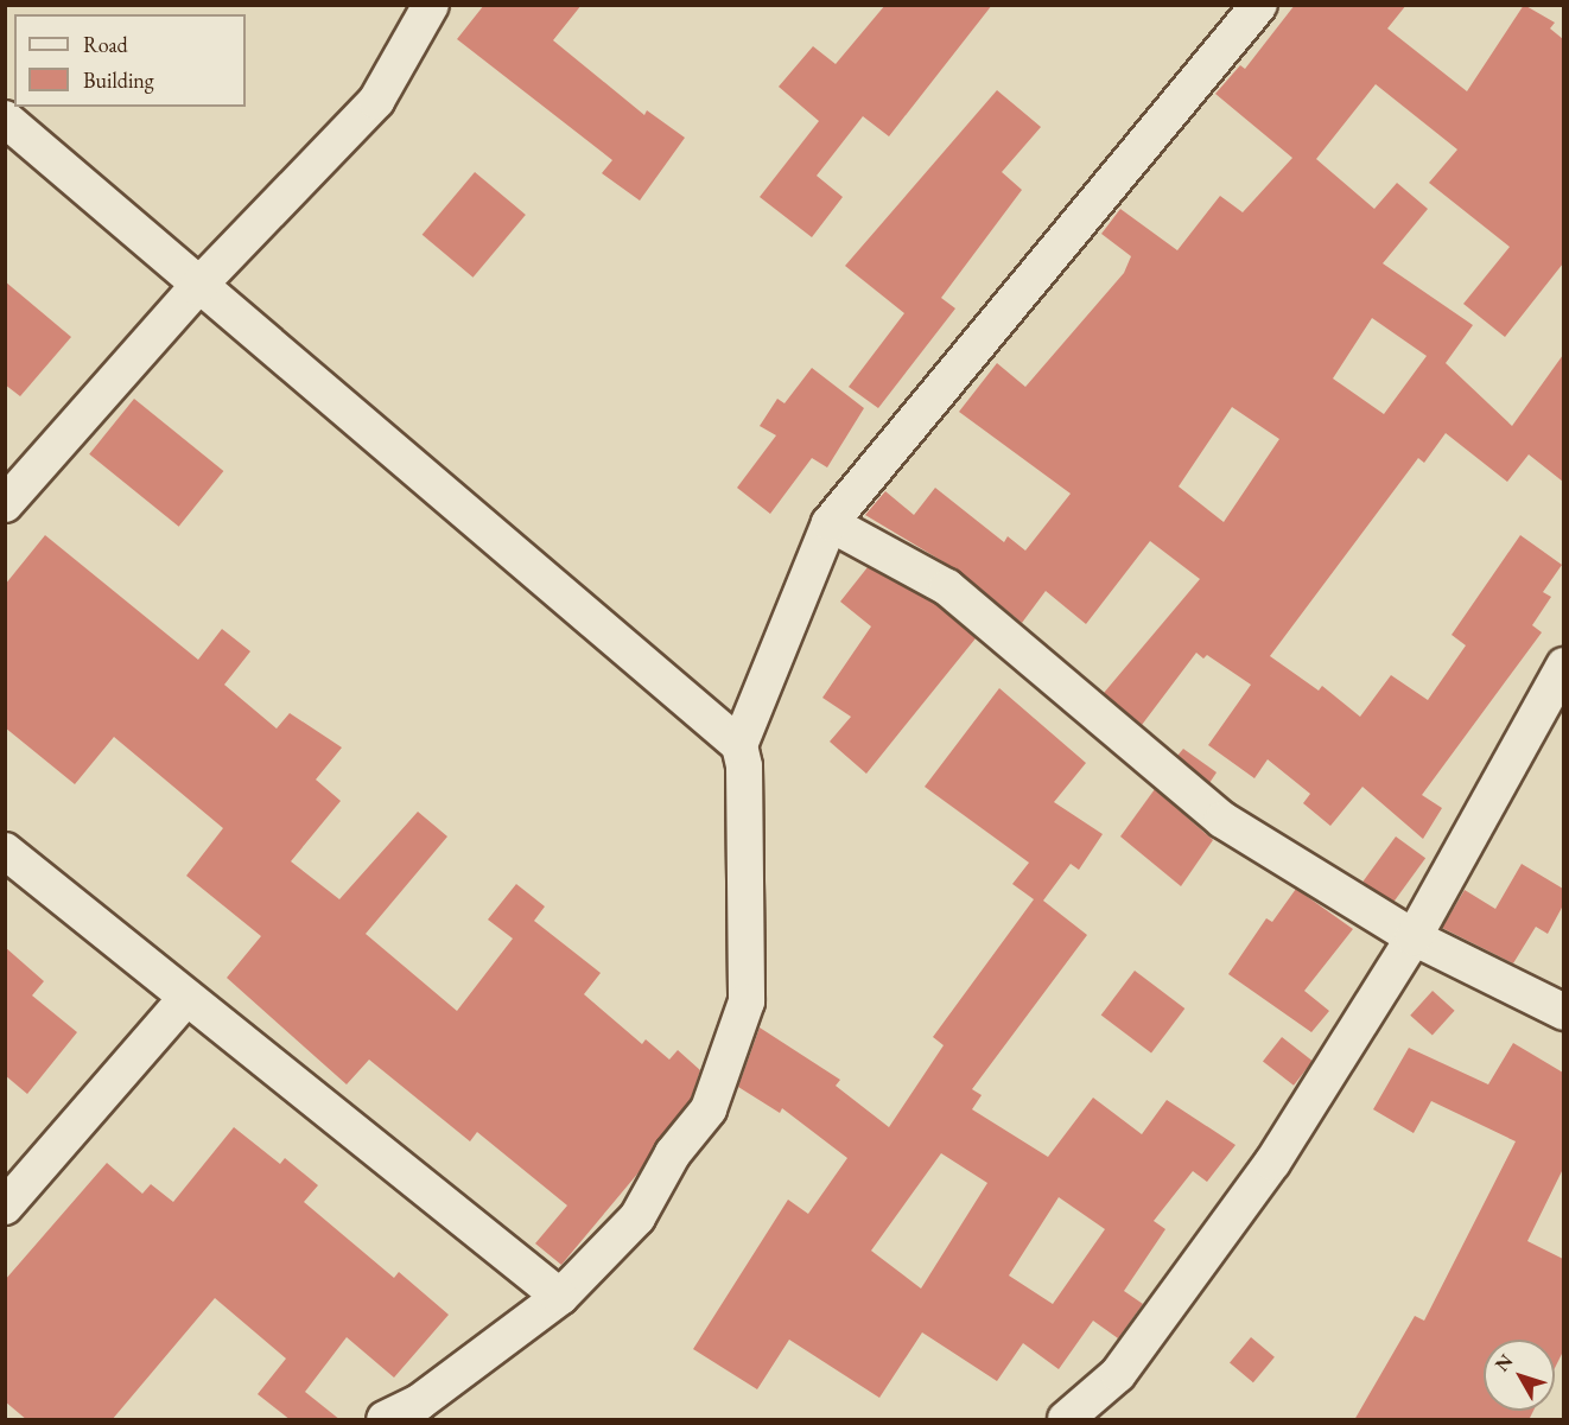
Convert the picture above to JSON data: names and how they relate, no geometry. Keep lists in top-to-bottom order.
{
  "legend": ["Road", "Building"],
  "north": "top left"
}
